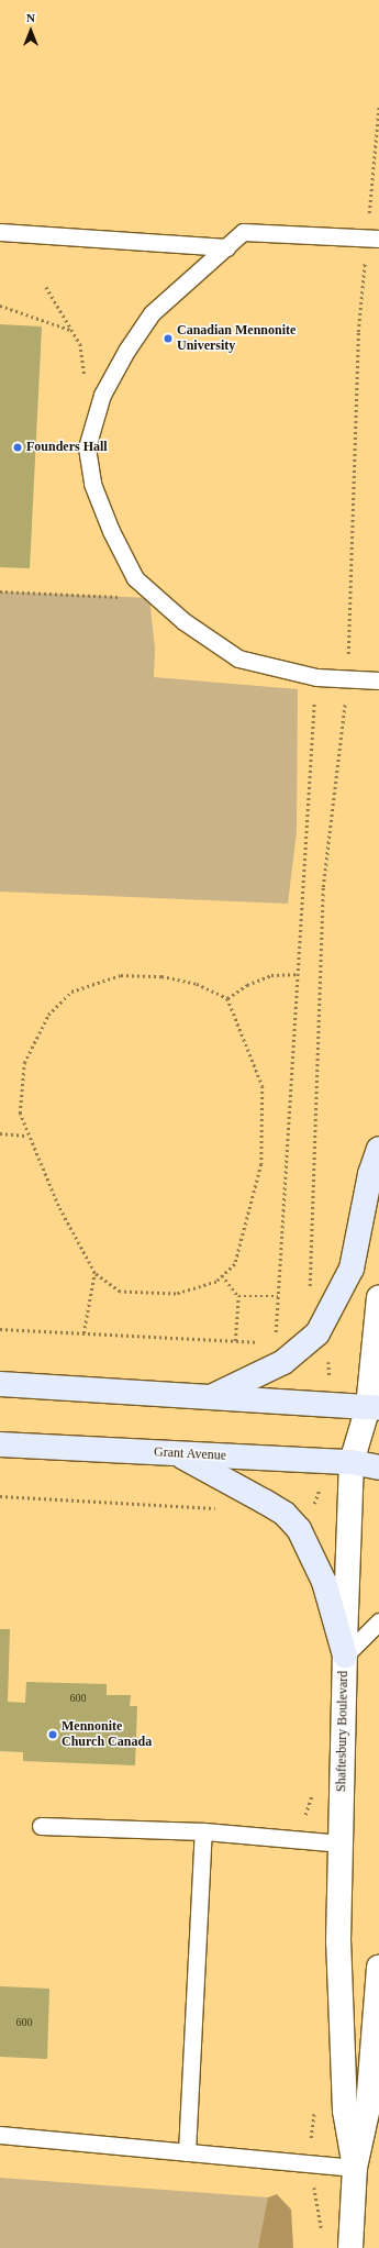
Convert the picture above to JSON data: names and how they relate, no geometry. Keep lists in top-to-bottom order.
{
  "streets": {
    "main road": ["Grant Avenue"],
    "street": ["Shaftesbury Boulevard"]
  },
  "crossings": [
    ["Grant Avenue", "Shaftesbury Boulevard"]
  ],
  "places": ["Canadian Mennonite University", "Founders Hall", "Mennonite Church Canada"],
  "house_numbers": ["600", "600"],
  "north": "top"
}
